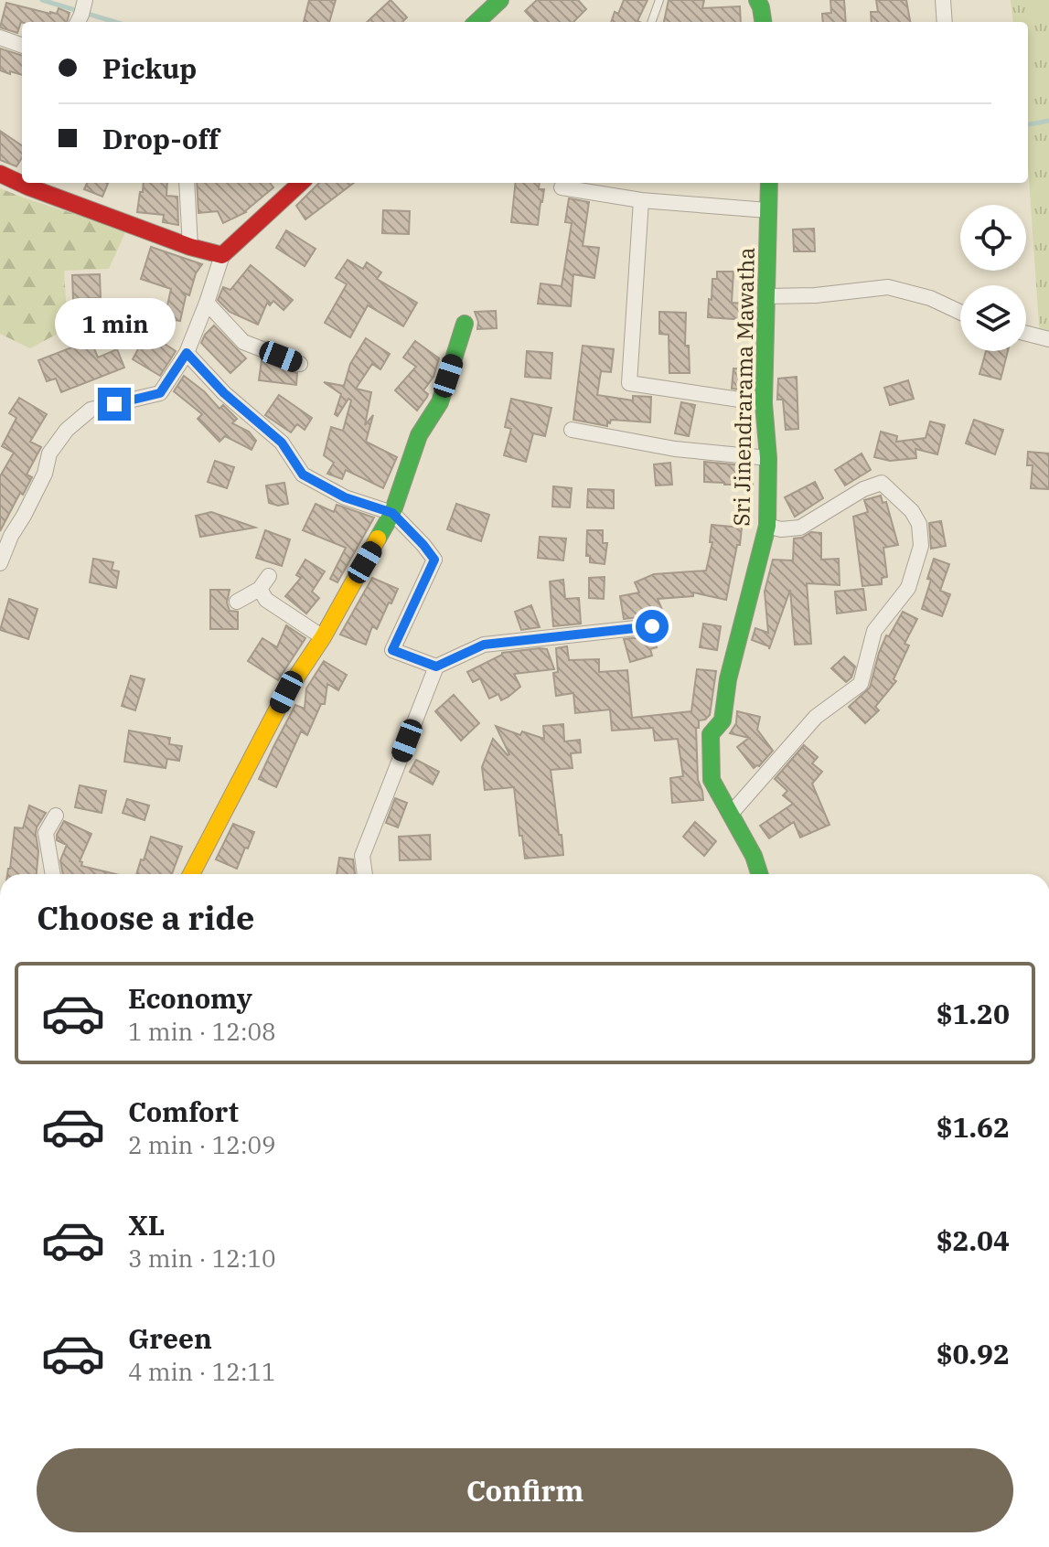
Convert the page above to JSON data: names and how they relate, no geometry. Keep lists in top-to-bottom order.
{
  "streets": {
    "street": ["Sri Jinendrarama Mawatha"]
  },
  "page": {
    "banner": ["Pickup", "Drop-off"],
    "bubble": "1 min",
    "heading": "Choose a ride",
    "list": [
      {
        "name": "Economy",
        "note": "1 min · 12:08",
        "value": "$1.20"
      },
      {
        "name": "Comfort",
        "note": "2 min · 12:09",
        "value": "$1.62"
      },
      {
        "name": "XL",
        "note": "3 min · 12:10",
        "value": "$2.04"
      },
      {
        "name": "Green",
        "note": "4 min · 12:11",
        "value": "$0.92"
      }
    ],
    "buttons": "Confirm"
  }
}
